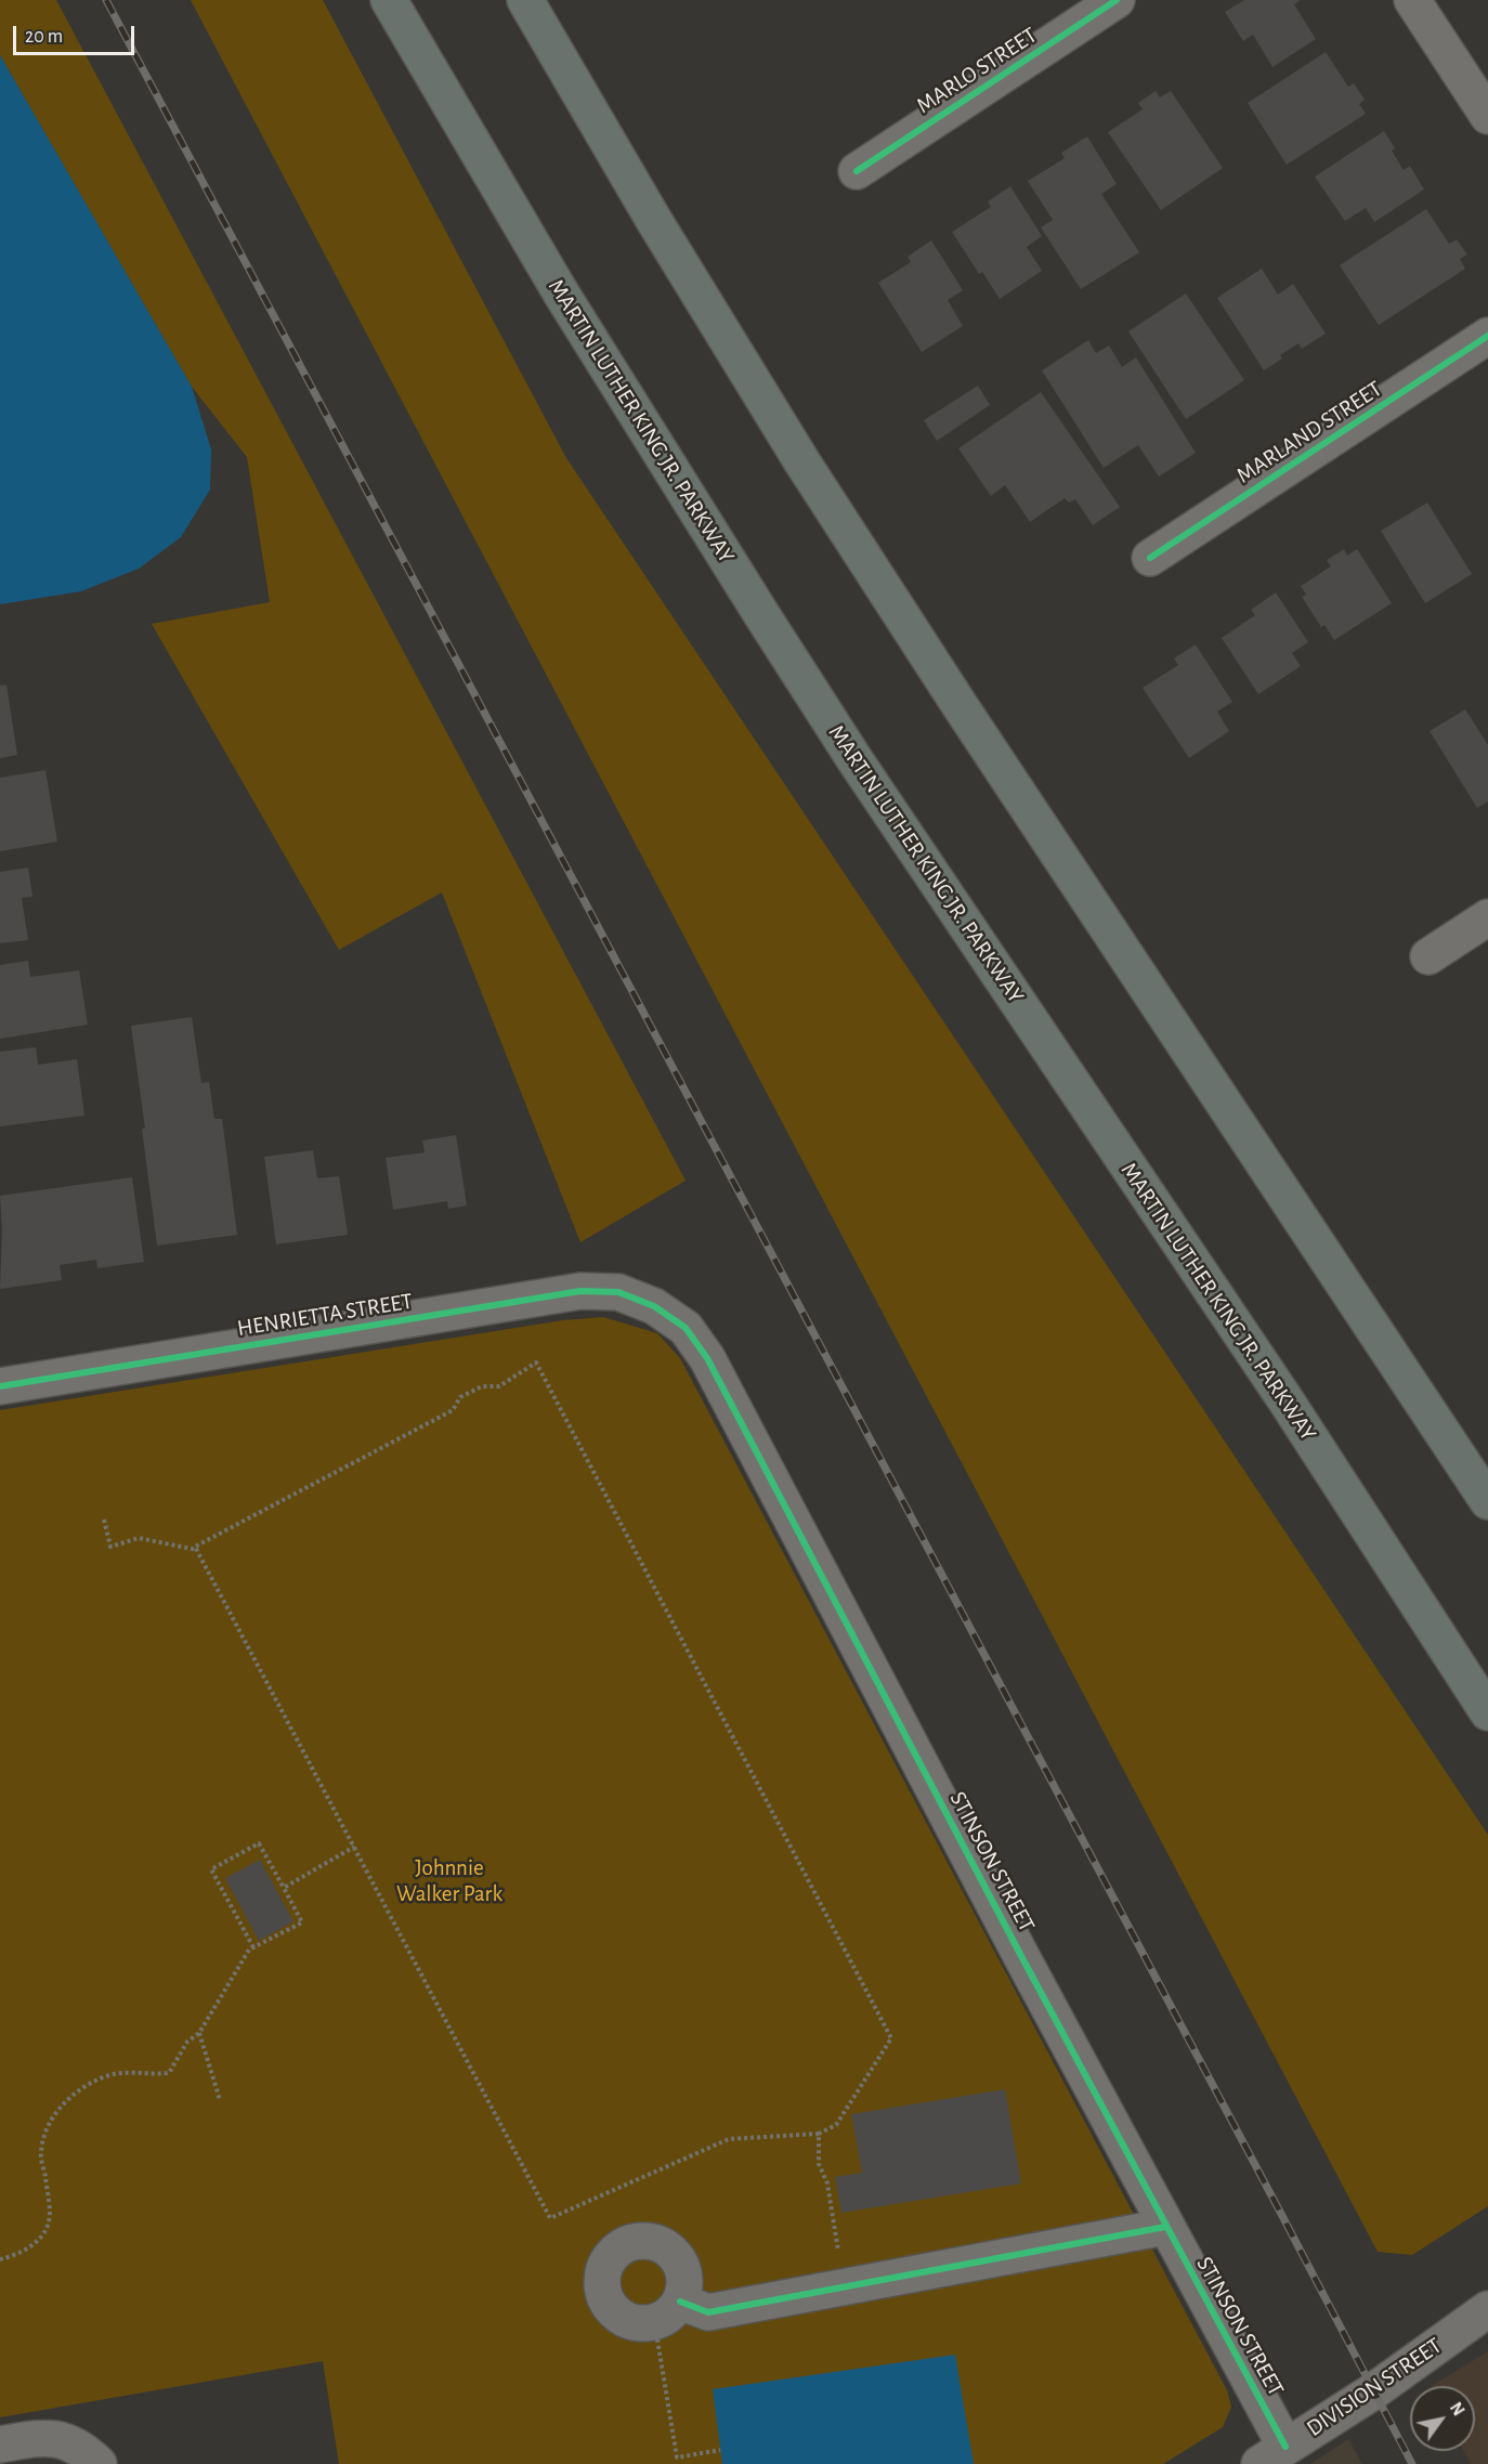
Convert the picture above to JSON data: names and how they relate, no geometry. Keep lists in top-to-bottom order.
{
  "streets": {
    "highway": ["MARTIN LUTHER KING JR. PARKWAY"],
    "street": [
      "MARLO STREET",
      "MARLAND STREET",
      "HENRIETTA STREET",
      "STINSON STREET",
      "DIVISION STREET"
    ]
  },
  "crossings": [
    ["HENRIETTA STREET", "STINSON STREET"],
    ["STINSON STREET", "DIVISION STREET"]
  ],
  "parks": ["Johnnie Walker Park"],
  "scale_bar": "20 m",
  "north": "top right"
}
